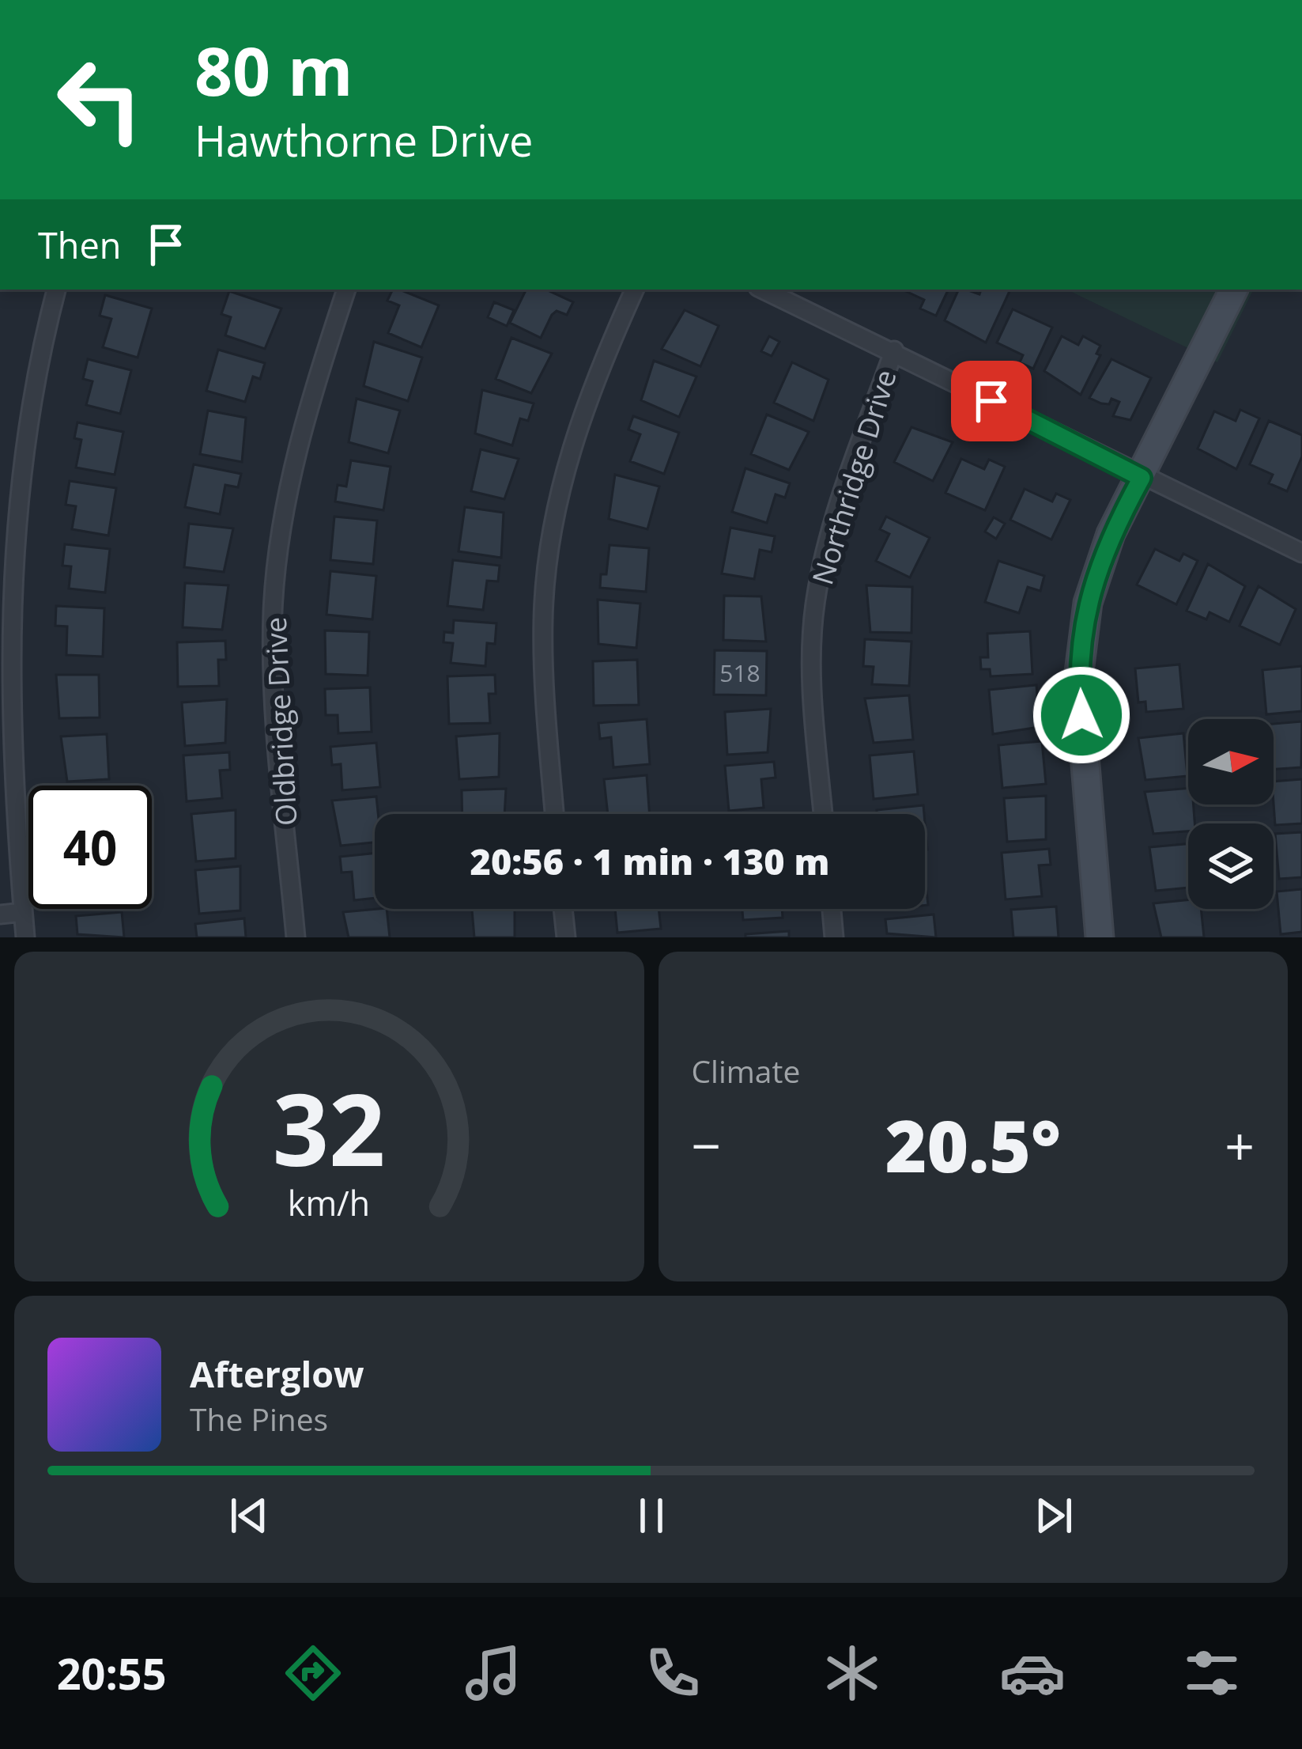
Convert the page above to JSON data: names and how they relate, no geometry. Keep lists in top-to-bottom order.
{
  "streets": {
    "street": ["Northridge Drive", "Oldbridge Drive"]
  },
  "house_numbers": ["518"],
  "north": "right",
  "page": {
    "turn": ["80 m", "Hawthorne Drive"],
    "then": "Then",
    "limit": "40",
    "trip": "20:56 · 1 min · 130 m",
    "tile": "Climate",
    "heat": ["−", "20.5°", "+"],
    "song": ["Afterglow", "The Pines"],
    "tabs": "20:55",
    "gauge": ["32", "km/h"]
  }
}
